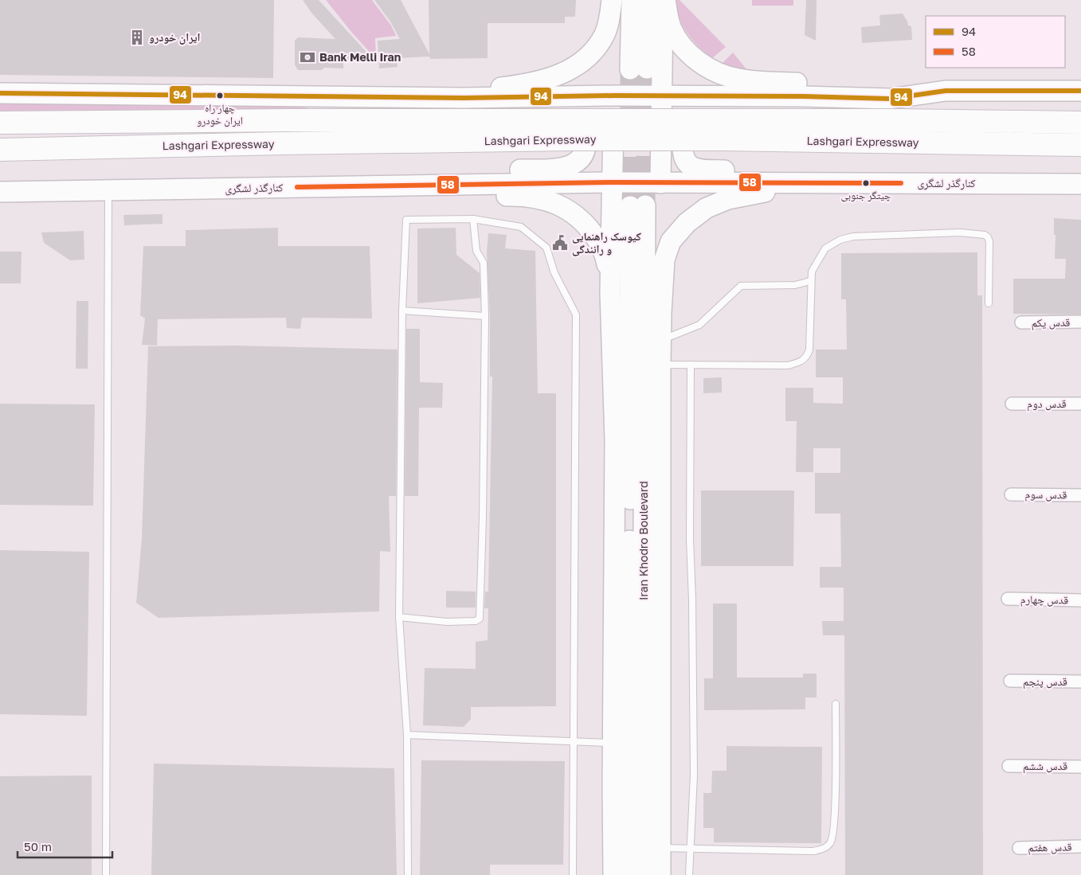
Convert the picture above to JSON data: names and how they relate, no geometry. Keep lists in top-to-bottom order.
{
  "streets": {
    "highway": ["Lashgari Expressway"],
    "main road": ["کنارگذر لشگری", "Iran Khodro Boulevard"],
    "street": [
      "قدس یکم",
      "قدس دوم",
      "قدس سوم",
      "قدس چهارم",
      "قدس پنجم",
      "قدس ششم",
      "قدس هفتم"
    ]
  },
  "crossings": [
    ["کنارگذر لشگری", "Iran Khodro Boulevard"]
  ],
  "places": {
    "building": ["ایران خودرو"],
    "bank": ["Bank Melli Iran"],
    "other": ["چهار راه ایران خودرو", "چیتگر جنوبی"],
    "public building": ["کیوسک راهنمایی و رانندگی"]
  },
  "lines": ["transit line 94", "transit line 58"],
  "legend": ["94", "58"],
  "scale_bar": "50 m"
}
